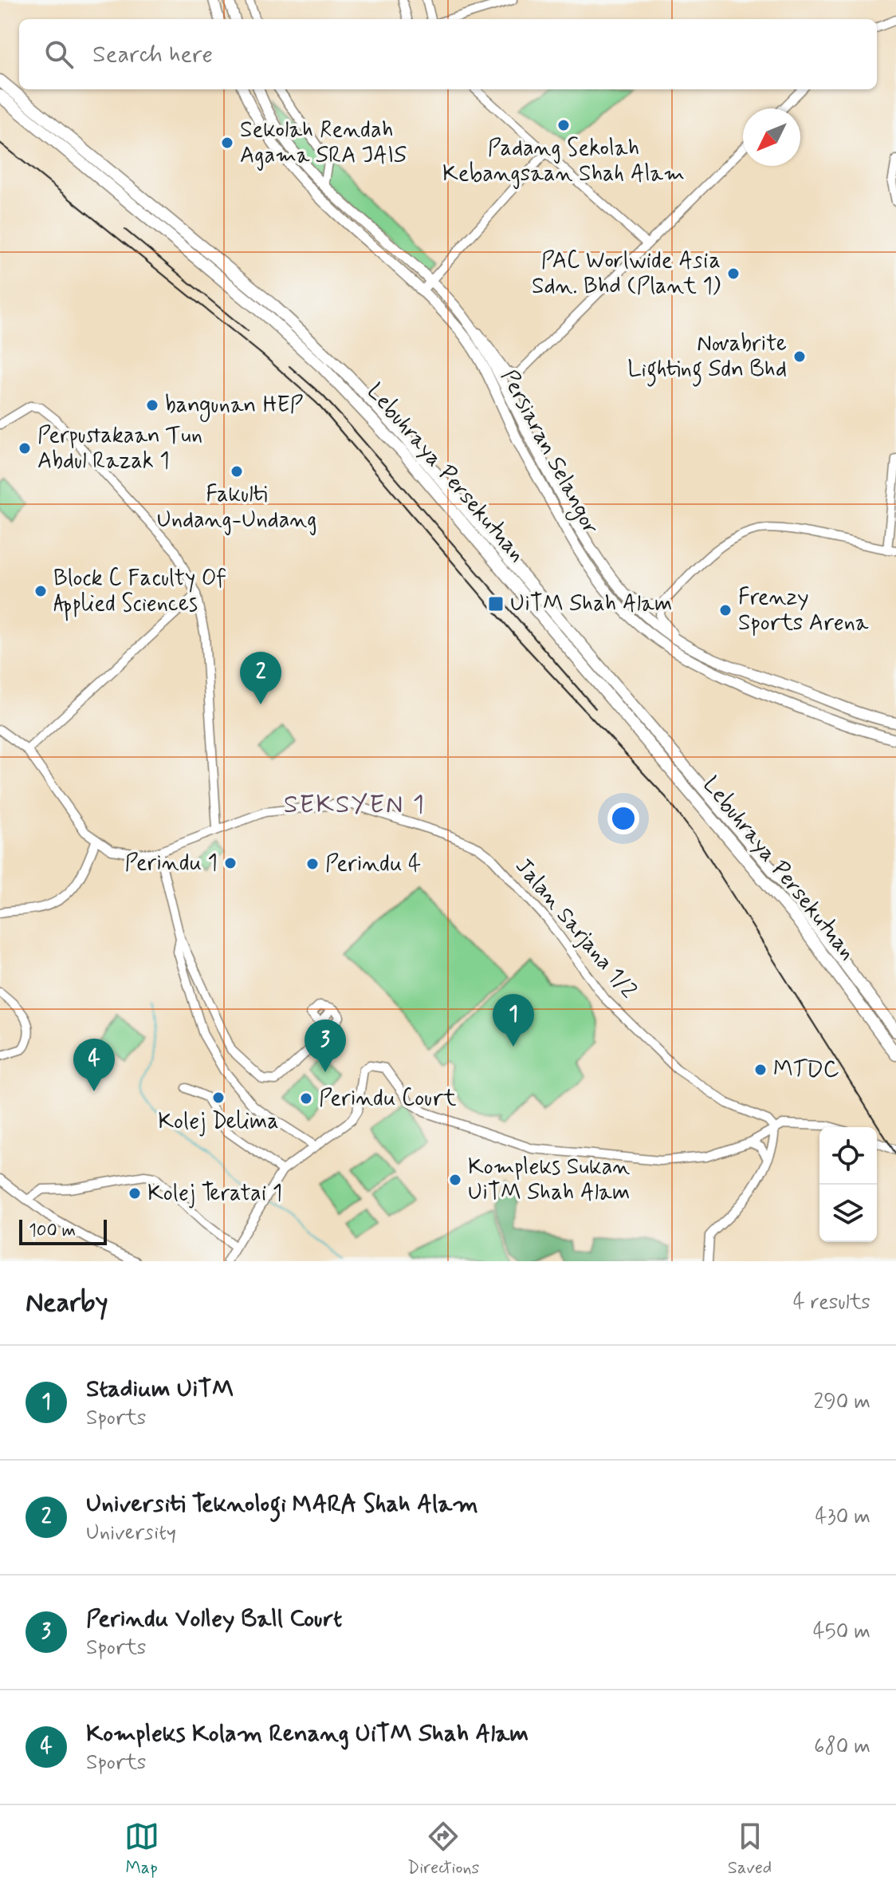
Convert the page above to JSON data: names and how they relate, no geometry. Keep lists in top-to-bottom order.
{
  "streets": {
    "highway": ["Lebuhraya Persekutuan"],
    "main road": ["Persiaran Selangor"],
    "street": ["Jalan Sarjana 1/2"]
  },
  "districts": ["SEKSYEN 1"],
  "places": {
    "other": [
      "Padang Sekolah Kebangsaan Shah Alam",
      "Sekolah Rendah Agama SRA JAIS",
      "PAC Worlwide Asia Sdn. Bhd (Plant 1)",
      "Novabrite Lighting Sdn Bhd",
      "bangunan HEP",
      "Perpustakaan Tun Abdul Razak 1",
      "Fakulti Undang-Undang",
      "Block C Faculty Of Applied Sciences",
      "Frenzy Sports Arena",
      "Perindu 1",
      "Perindu 4",
      "MTDC",
      "Kolej Delima",
      "Perindu Court",
      "Kompleks Sukan UiTM Shah Alam",
      "Kolej Teratai 1"
    ],
    "transit": ["UiTM Shah Alam"]
  },
  "scale_bar": "100 m",
  "north": "bottom left",
  "page": {
    "search": "Search here",
    "pins": [
      "2",
      "1",
      "3",
      "4"
    ],
    "scale": "100 m",
    "heading": ["Nearby", "4 results"],
    "list": [
      {
        "mark": "1",
        "name": "Stadium UiTM",
        "note": "Sports",
        "value": "290 m"
      },
      {
        "mark": "2",
        "name": "Universiti Teknologi MARA Shah Alam",
        "note": "University",
        "value": "430 m"
      },
      {
        "mark": "3",
        "name": "Perindu Volley Ball Court",
        "note": "Sports",
        "value": "450 m"
      },
      {
        "mark": "4",
        "name": "Kompleks Kolam Renang UiTM Shah Alam",
        "note": "Sports",
        "value": "680 m"
      }
    ],
    "nav": ["Map", "Directions", "Saved"]
  }
}
